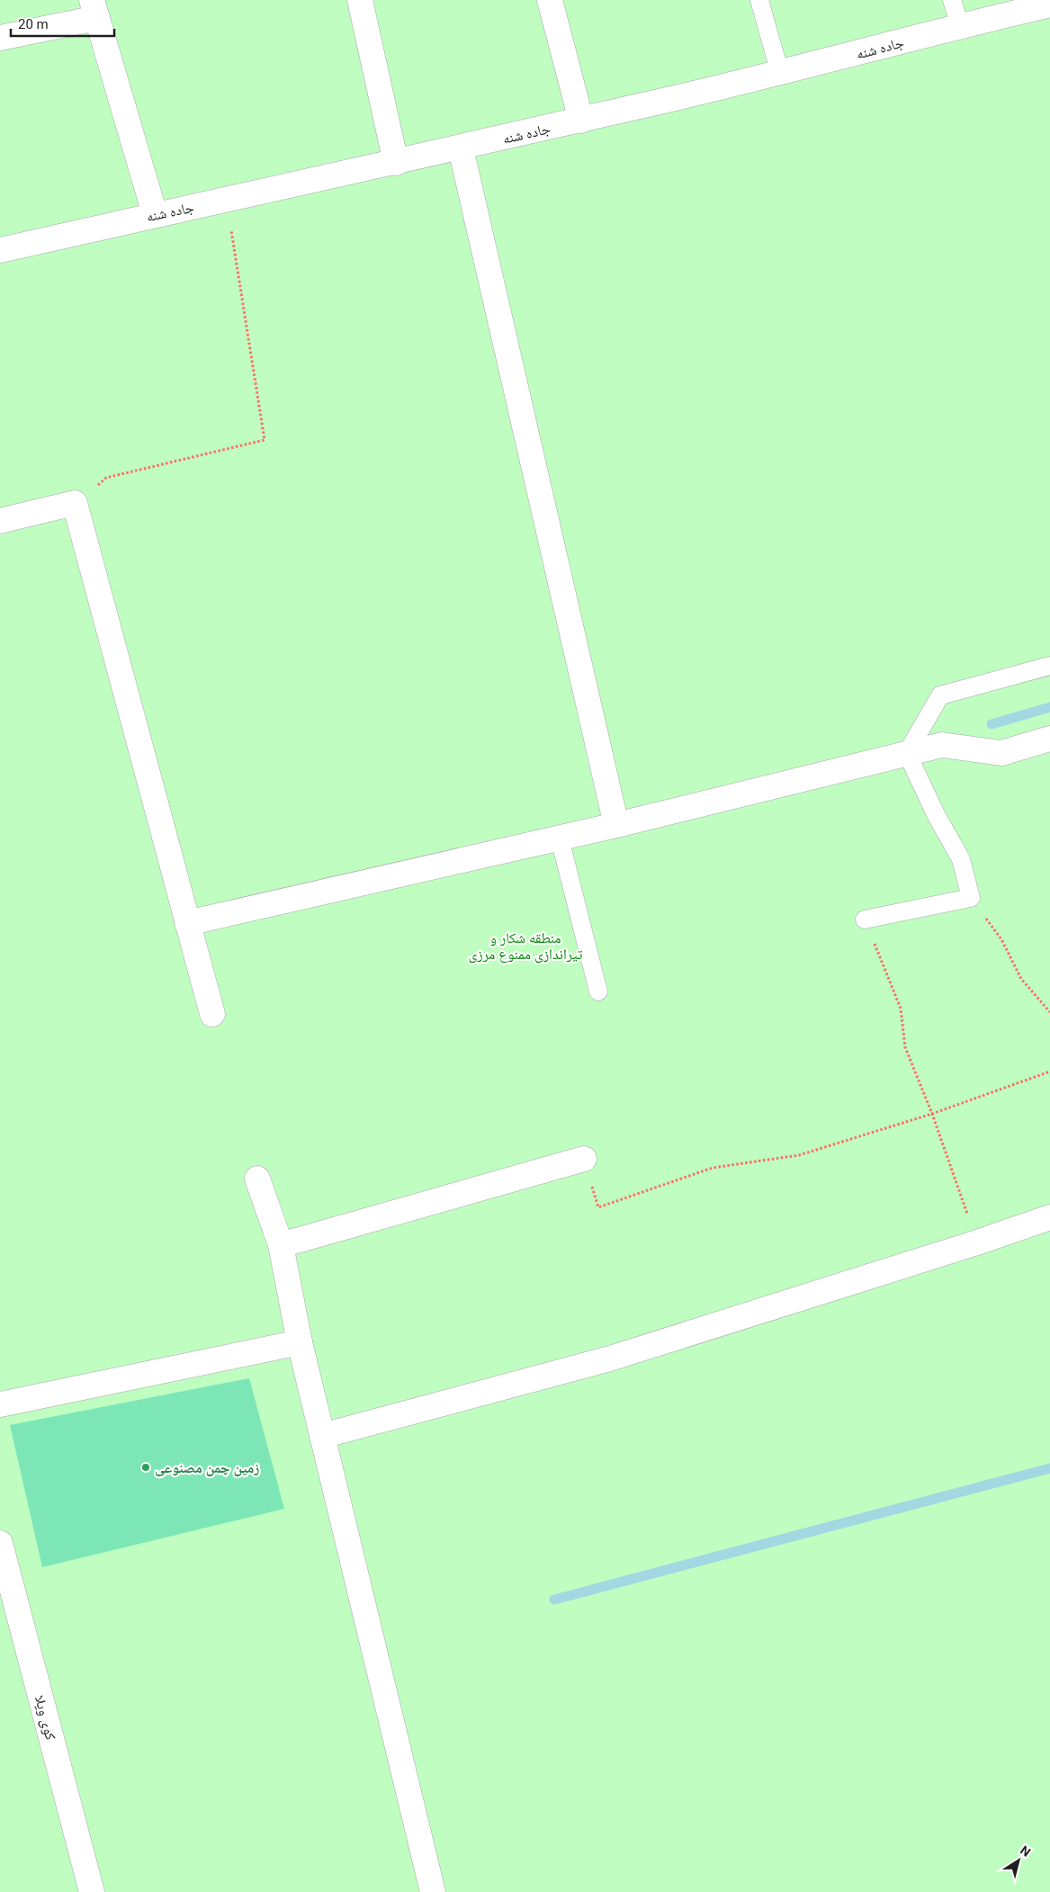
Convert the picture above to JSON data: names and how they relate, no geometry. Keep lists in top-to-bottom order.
{
  "streets": {
    "street": ["جاده شنه", "کوی ویلا"]
  },
  "parks": ["منطقه شکار و تیراندازی ممنوع مرزی"],
  "places": ["زمین چمن مصنوعی"],
  "scale_bar": "20 m",
  "north": "top right"
}
